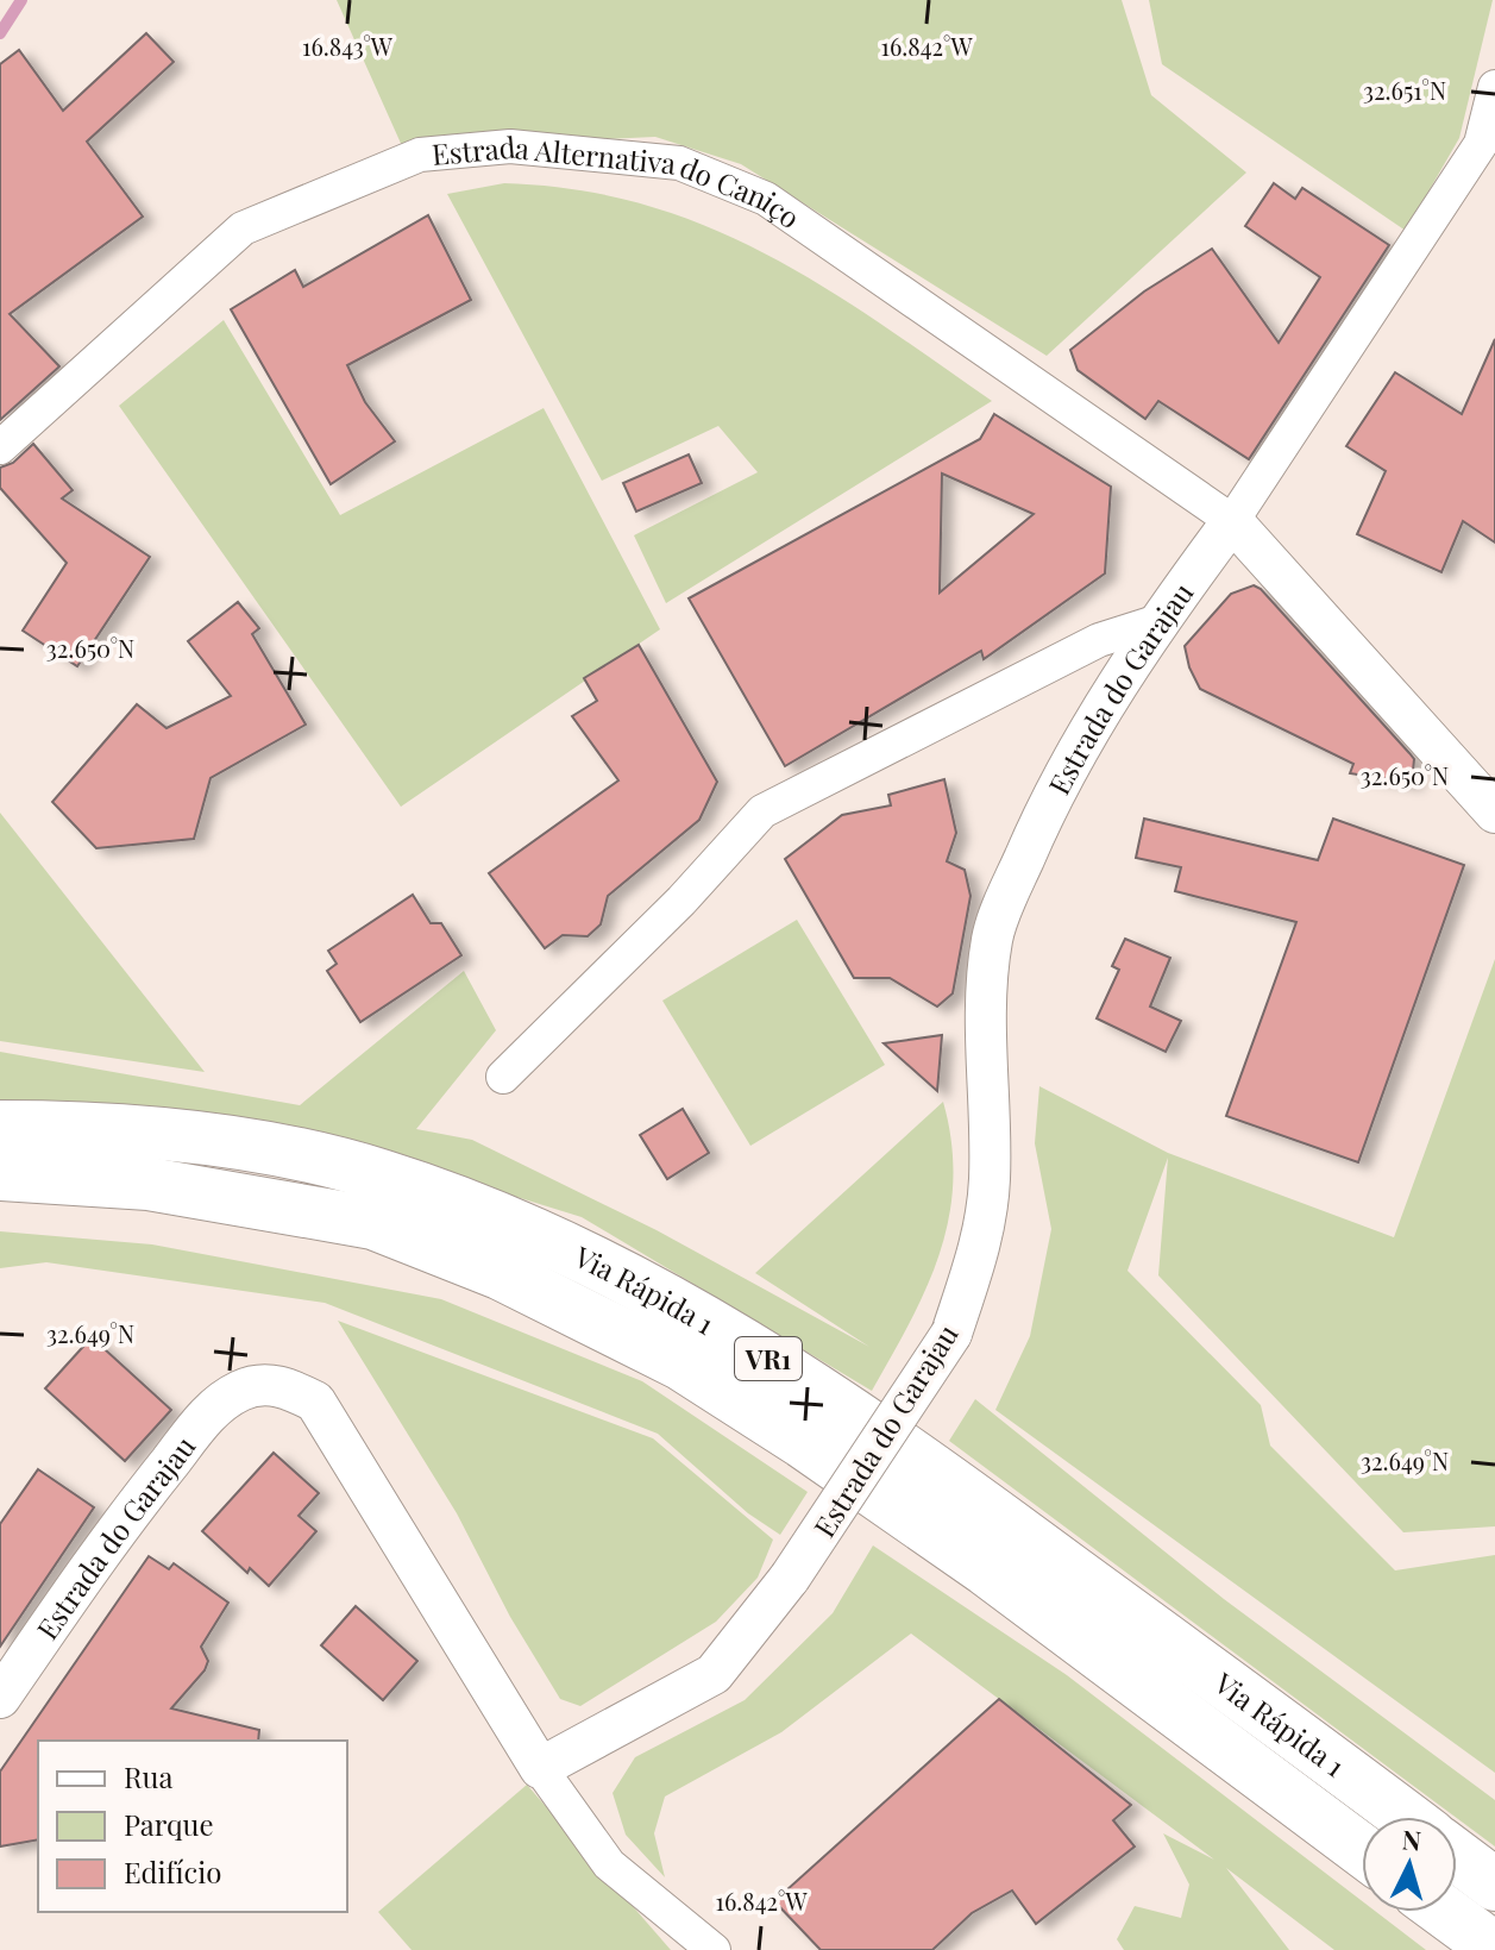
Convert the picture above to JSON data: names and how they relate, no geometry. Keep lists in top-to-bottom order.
{
  "streets": {
    "highway": ["Via Rápida 1", "VR1"],
    "street": ["Estrada Alternativa do Caniço", "Estrada do Garajau"]
  },
  "crossings": [
    ["Estrada Alternativa do Caniço", "Estrada do Garajau"]
  ],
  "legend": ["Rua", "Parque", "Edifício"],
  "north": "top",
  "coordinates": [
    "16.843°W",
    "16.842°W",
    "32.651°N",
    "32.650°N",
    "32.649°N"
  ]
}
